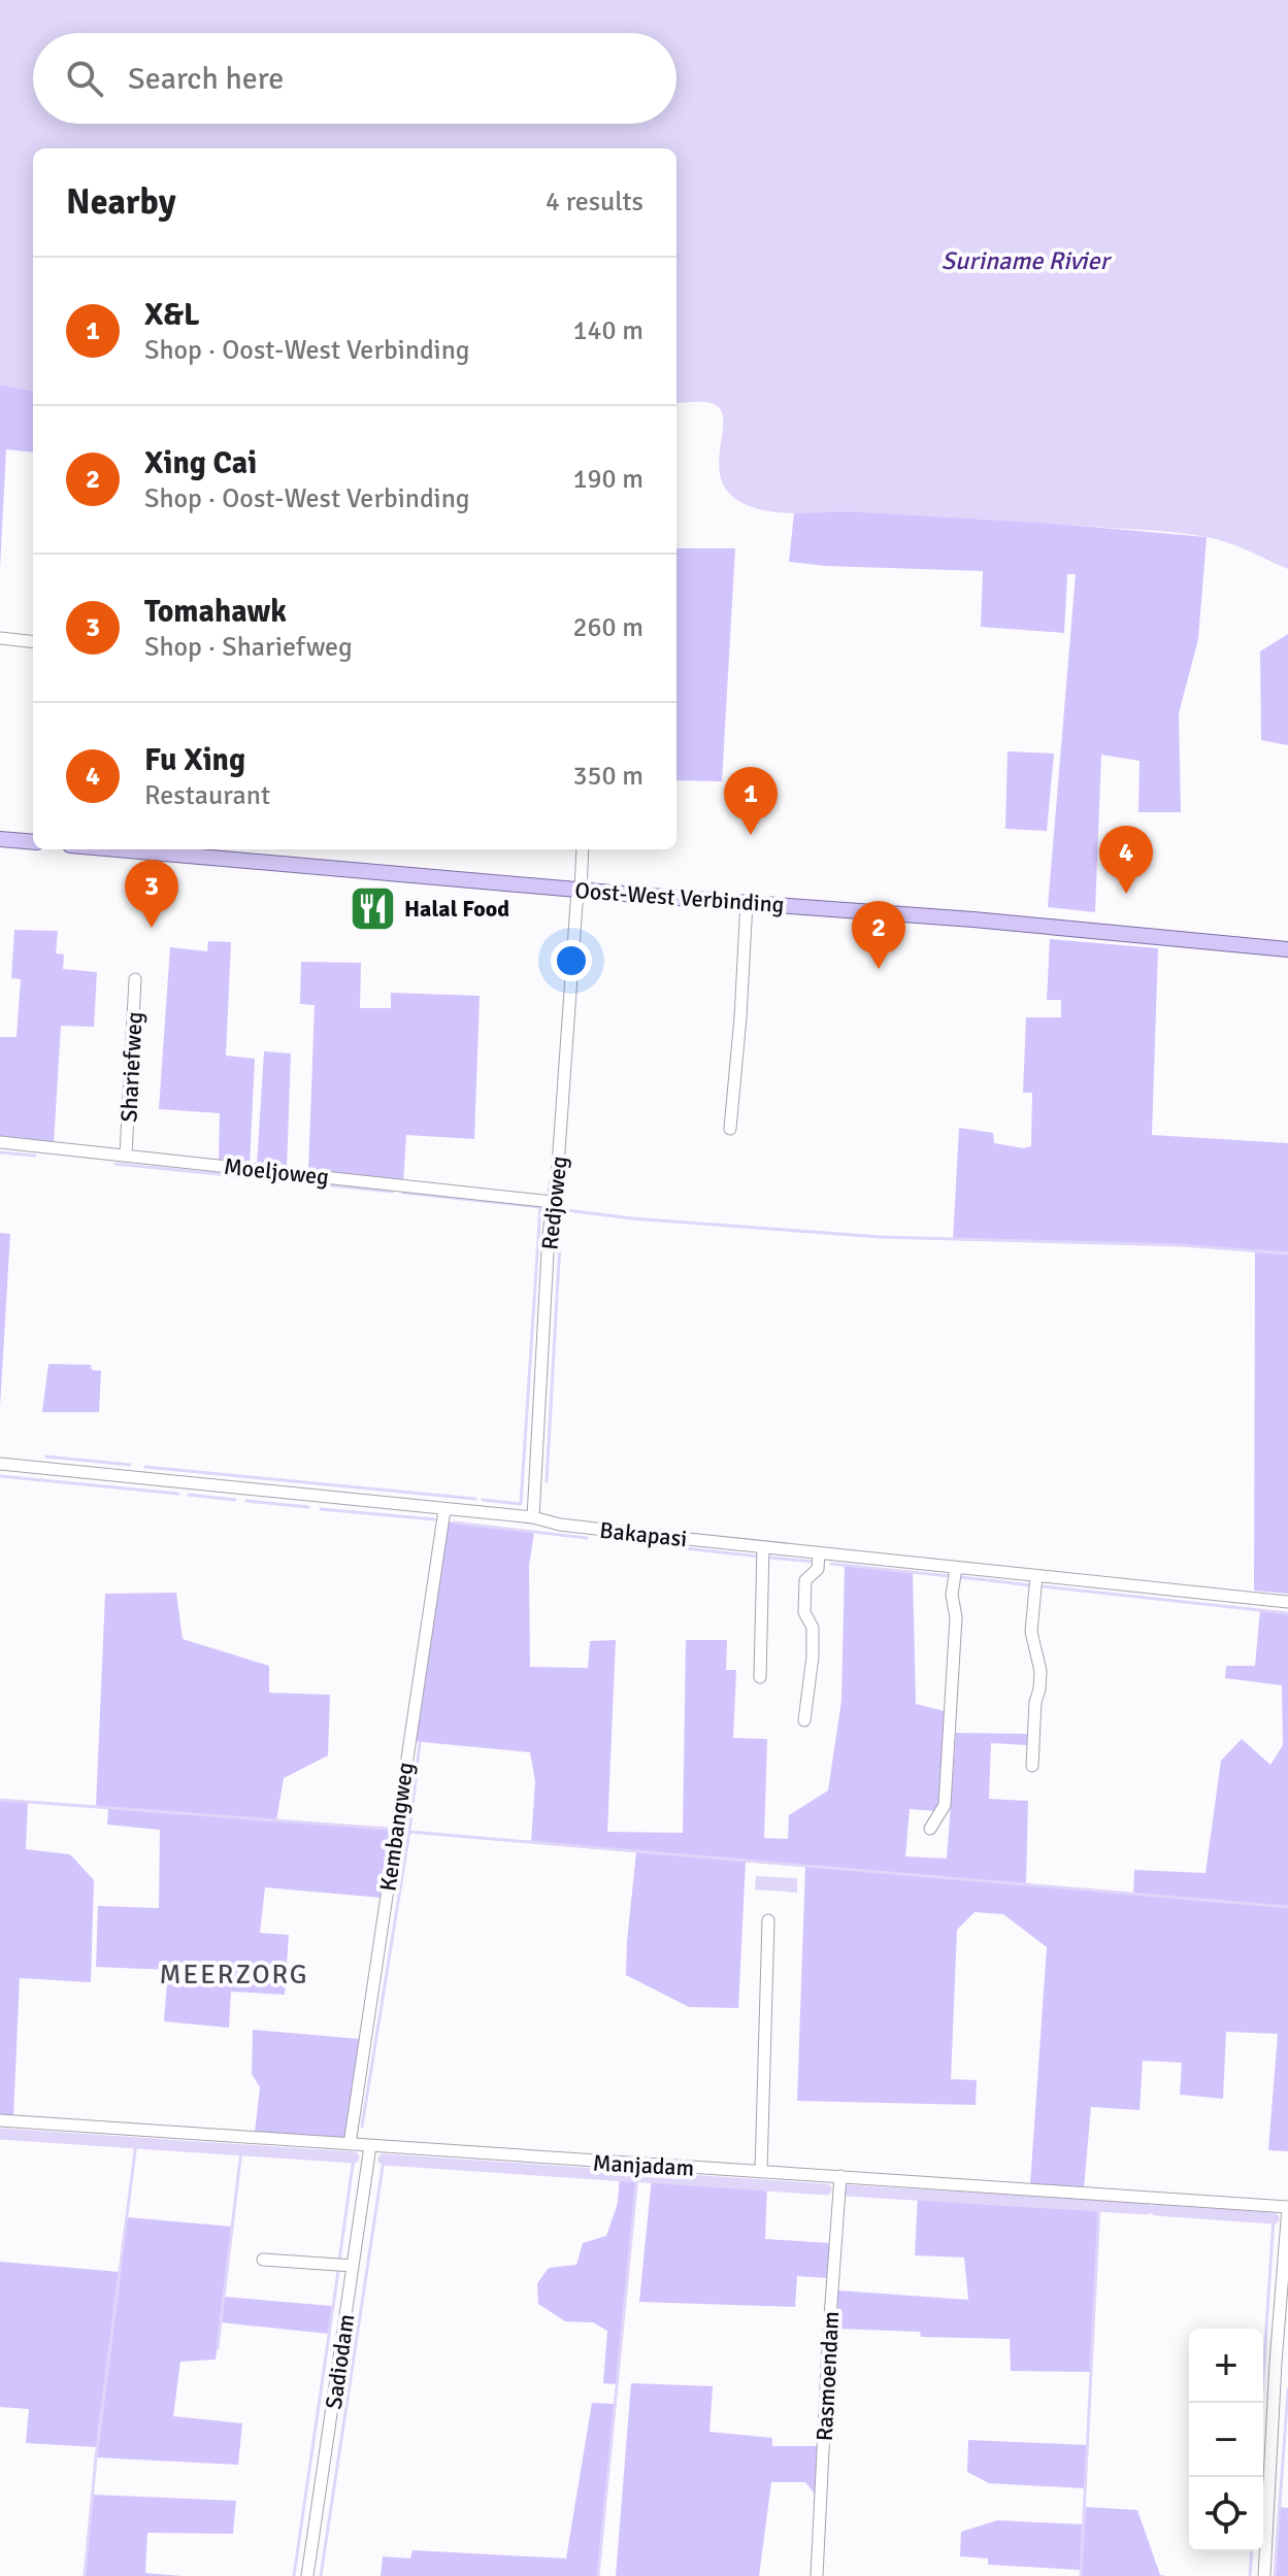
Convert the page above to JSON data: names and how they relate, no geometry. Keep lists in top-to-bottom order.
{
  "streets": {
    "main road": ["Oost-West Verbinding"],
    "street": [
      "Shariefweg",
      "Moeljoweg",
      "Redjoweg",
      "Bakapasi",
      "Kembangweg",
      "Manjadam",
      "Sadiodam",
      "Rasmoendam"
    ]
  },
  "crossings": [
    ["Oost-West Verbinding", "Redjoweg"],
    ["Shariefweg", "Moeljoweg"],
    ["Moeljoweg", "Redjoweg"],
    ["Redjoweg", "Bakapasi"],
    ["Bakapasi", "Kembangweg"],
    ["Kembangweg", "Manjadam"],
    ["Manjadam", "Sadiodam"],
    ["Manjadam", "Rasmoendam"]
  ],
  "districts": ["MEERZORG"],
  "water": ["Suriname Rivier"],
  "places": {
    "restaurant": ["Halal Food"]
  },
  "page": {
    "search": "Search here",
    "heading": ["Nearby", "4 results"],
    "list": [
      {
        "mark": "1",
        "name": "X&L",
        "note": "Shop · Oost-West Verbinding",
        "value": "140 m"
      },
      {
        "mark": "2",
        "name": "Xing Cai",
        "note": "Shop · Oost-West Verbinding",
        "value": "190 m"
      },
      {
        "mark": "3",
        "name": "Tomahawk",
        "note": "Shop · Shariefweg",
        "value": "260 m"
      },
      {
        "mark": "4",
        "name": "Fu Xing",
        "note": "Restaurant",
        "value": "350 m"
      }
    ],
    "pins": [
      "1",
      "4",
      "3",
      "2"
    ],
    "map_buttons": ["+", "−"]
  }
}
